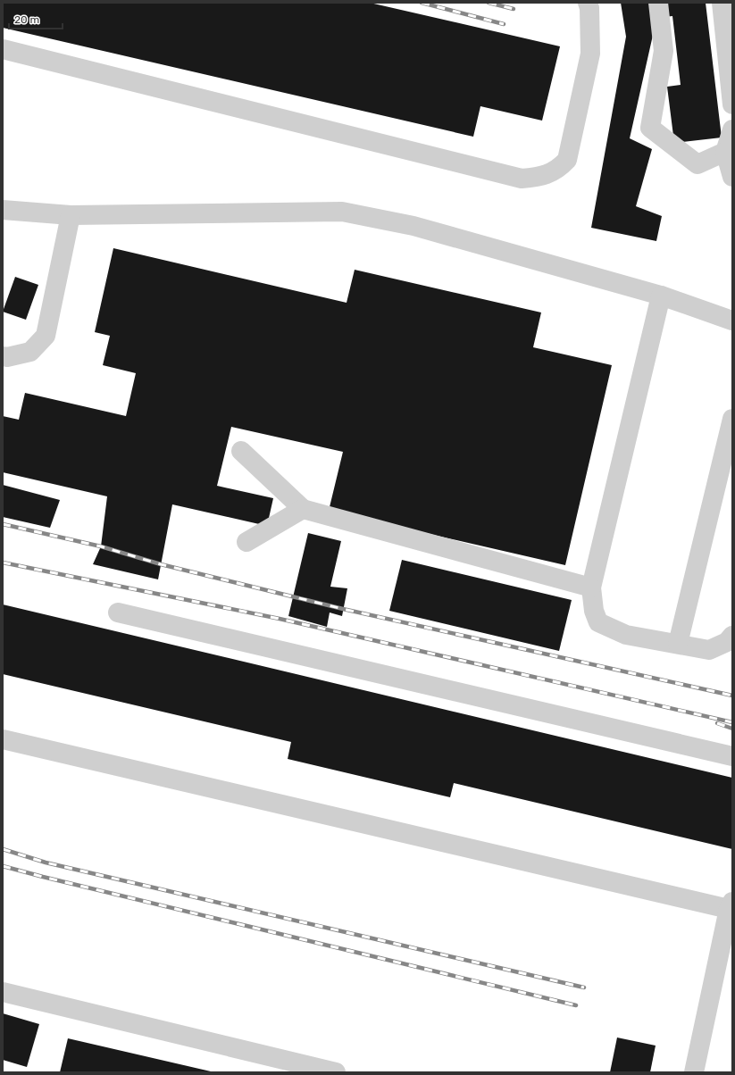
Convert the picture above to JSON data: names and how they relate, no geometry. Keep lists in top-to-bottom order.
{
  "scale_bar": "20 m"
}
